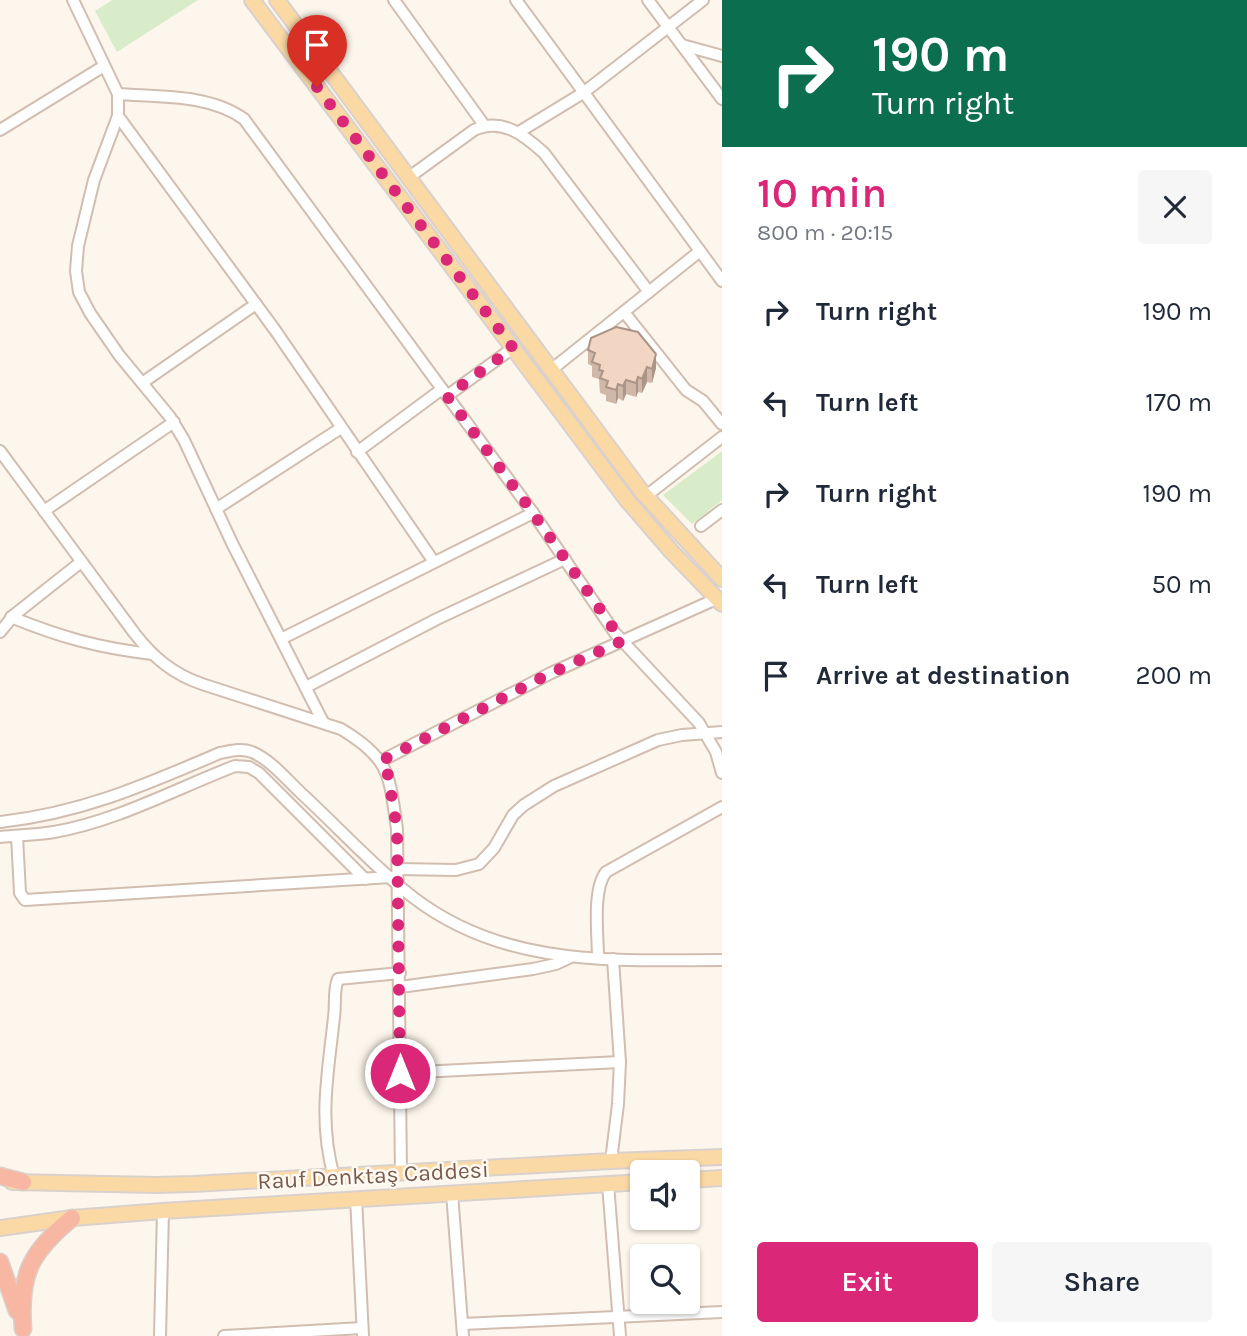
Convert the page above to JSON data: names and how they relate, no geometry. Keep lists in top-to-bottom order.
{
  "streets": {
    "main road": ["Rauf Denktaş Caddesi"]
  },
  "page": {
    "turn": ["190 m", "Turn right"],
    "heading": ["10 min", "800 m · 20:15"],
    "list": [
      {
        "name": "Turn right",
        "value": "190 m"
      },
      {
        "name": "Turn left",
        "value": "170 m"
      },
      {
        "name": "Turn right",
        "value": "190 m"
      },
      {
        "name": "Turn left",
        "value": "50 m"
      },
      {
        "name": "Arrive at destination",
        "value": "200 m"
      }
    ],
    "buttons": ["Exit", "Share"]
  }
}
